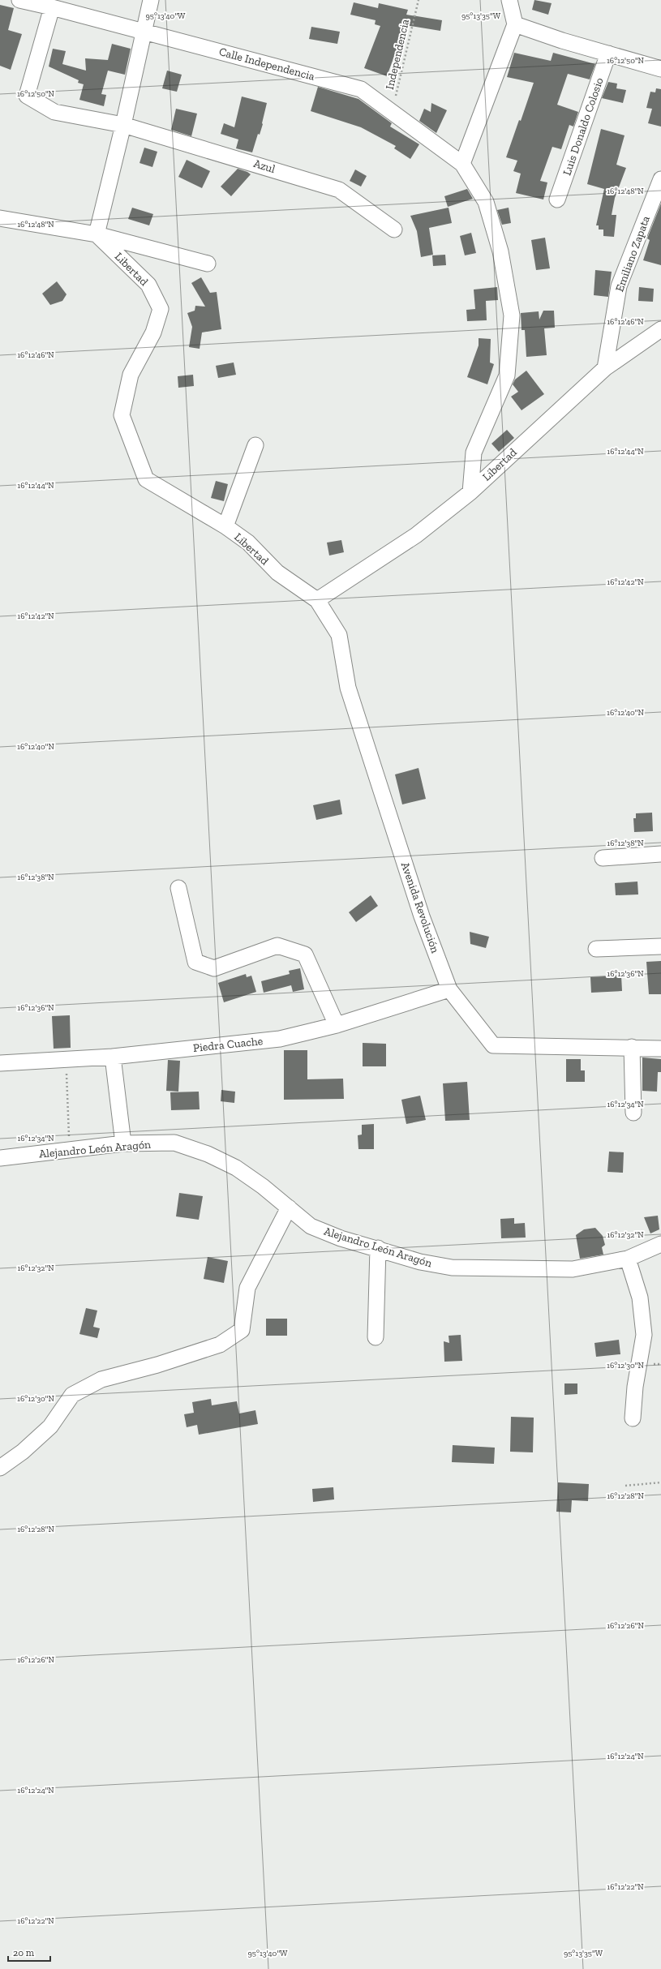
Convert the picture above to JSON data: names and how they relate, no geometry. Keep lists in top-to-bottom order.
{
  "streets": {
    "street": [
      "Calle Independencia",
      "Luis Donaldo Colosio",
      "Azul",
      "Emiliano Zapata",
      "Libertad",
      "Avenida Revolución",
      "Piedra Cuache",
      "Alejandro León Aragón"
    ],
    "path": ["Independencia"]
  },
  "crossings": [
    ["Independencia", "Calle Independencia"],
    ["Calle Independencia", "Azul"],
    ["Calle Independencia", "Libertad"],
    ["Emiliano Zapata", "Libertad"],
    ["Libertad", "Avenida Revolución"],
    ["Avenida Revolución", "Piedra Cuache"]
  ],
  "scale_bar": "20 m",
  "coordinates": [
    "95°13'40\"W",
    "95°13'35\"W",
    "16°12'50\"N",
    "16°12'48\"N",
    "16°12'46\"N",
    "16°12'44\"N",
    "16°12'42\"N",
    "16°12'40\"N",
    "16°12'38\"N",
    "16°12'36\"N",
    "16°12'34\"N",
    "16°12'32\"N",
    "16°12'30\"N",
    "16°12'28\"N",
    "16°12'26\"N",
    "16°12'24\"N",
    "16°12'22\"N"
  ]
}
